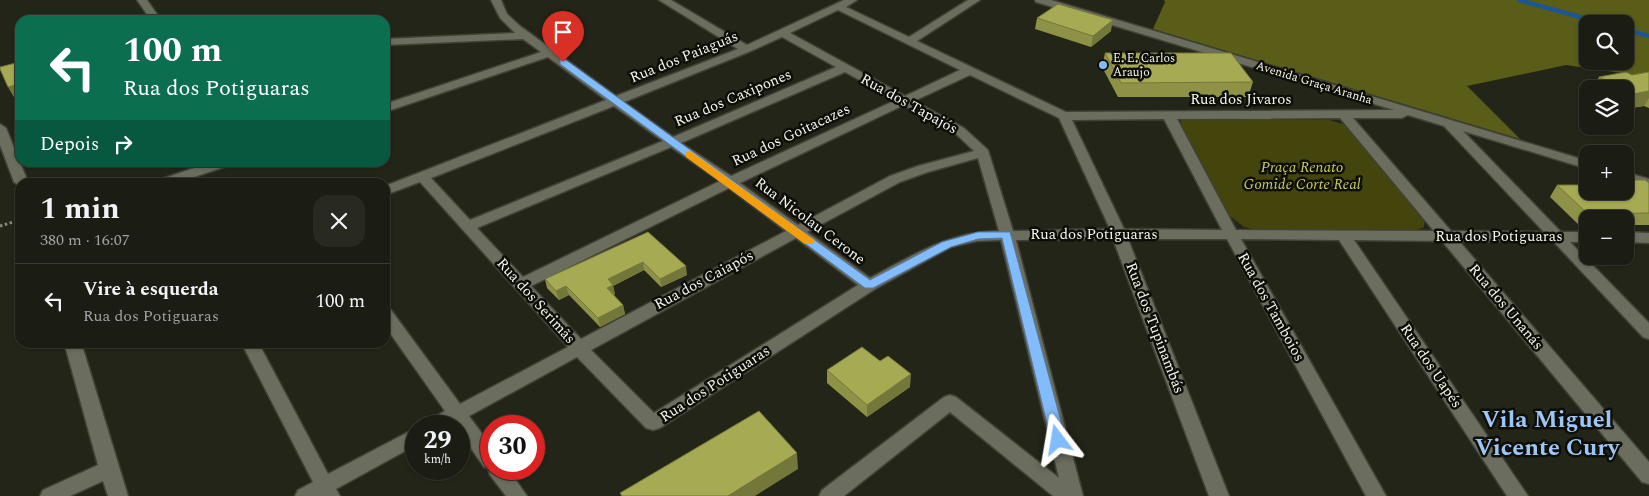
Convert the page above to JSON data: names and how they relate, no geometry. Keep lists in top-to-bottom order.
{
  "streets": {
    "street": [
      "Rua dos Paiaguás",
      "Avenida Graça Aranha",
      "Rua dos Caxipones",
      "Rua dos Jivaros",
      "Rua dos Tapajós",
      "Rua dos Goitacazes",
      "Rua Nicolau Cerone",
      "Rua dos Potiguaras",
      "Rua dos Caiapós",
      "Rua dos Serimãs",
      "Rua dos Tamboios",
      "Rua dos Unanás",
      "Rua dos Tupinambás",
      "Rua dos Uapés"
    ]
  },
  "crossings": [
    ["Rua dos Paiaguás", "Rua dos Tapajós"],
    ["Rua dos Paiaguás", "Rua Nicolau Cerone"],
    ["Rua dos Paiaguás", "Rua dos Serimãs"],
    ["Avenida Graça Aranha", "Rua dos Jivaros"],
    ["Rua dos Caxipones", "Rua dos Tapajós"],
    ["Rua dos Caxipones", "Rua Nicolau Cerone"],
    ["Rua dos Caxipones", "Rua dos Serimãs"],
    ["Rua dos Jivaros", "Rua dos Tamboios"],
    ["Rua dos Jivaros", "Rua dos Unanás"],
    ["Rua dos Jivaros", "Rua dos Tupinambás"],
    ["Rua dos Tapajós", "Rua dos Goitacazes"],
    ["Rua dos Tapajós", "Rua dos Caiapós"],
    ["Rua dos Goitacazes", "Rua Nicolau Cerone"],
    ["Rua dos Goitacazes", "Rua dos Serimãs"],
    ["Rua Nicolau Cerone", "Rua dos Potiguaras"],
    ["Rua Nicolau Cerone", "Rua dos Caiapós"],
    ["Rua dos Potiguaras", "Rua dos Serimãs"],
    ["Rua dos Potiguaras", "Rua dos Tamboios"],
    ["Rua dos Potiguaras", "Rua dos Unanás"],
    ["Rua dos Potiguaras", "Rua dos Tupinambás"],
    ["Rua dos Potiguaras", "Rua dos Uapés"],
    ["Rua dos Caiapós", "Rua dos Serimãs"]
  ],
  "districts": ["Vila Miguel Vicente Cury"],
  "parks": ["Praça Renato Gomide Corte Real"],
  "places": ["E. E. Carlos Araujo"],
  "page": {
    "map_buttons": ["+", "−"],
    "turn": ["100 m", "Rua dos Potiguaras"],
    "then": "Depois",
    "heading": ["1 min", "380 m · 16:07"],
    "list": [
      {
        "name": "Vire à esquerda",
        "note": "Rua dos Potiguaras",
        "value": "100 m"
      }
    ],
    "speed": "29 km/h",
    "limit": "30"
  }
}
